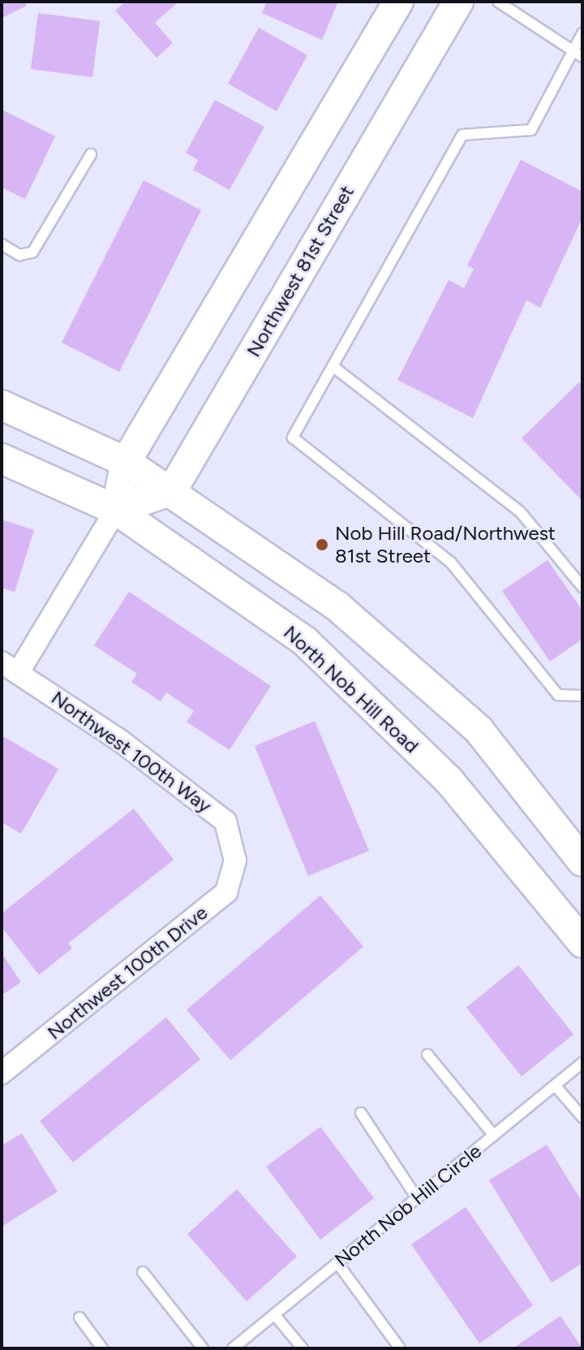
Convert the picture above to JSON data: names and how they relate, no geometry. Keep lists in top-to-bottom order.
{
  "streets": {
    "main road": ["Northwest 81st Street", "North Nob Hill Road"],
    "street": ["Northwest 100th Way", "Northwest 100th Drive"],
    "lane": ["North Nob Hill Circle"]
  },
  "crossings": [
    ["Northwest 100th Way", "Northwest 100th Drive"]
  ],
  "places": ["Nob Hill Road/Northwest 81st Street"]
}
